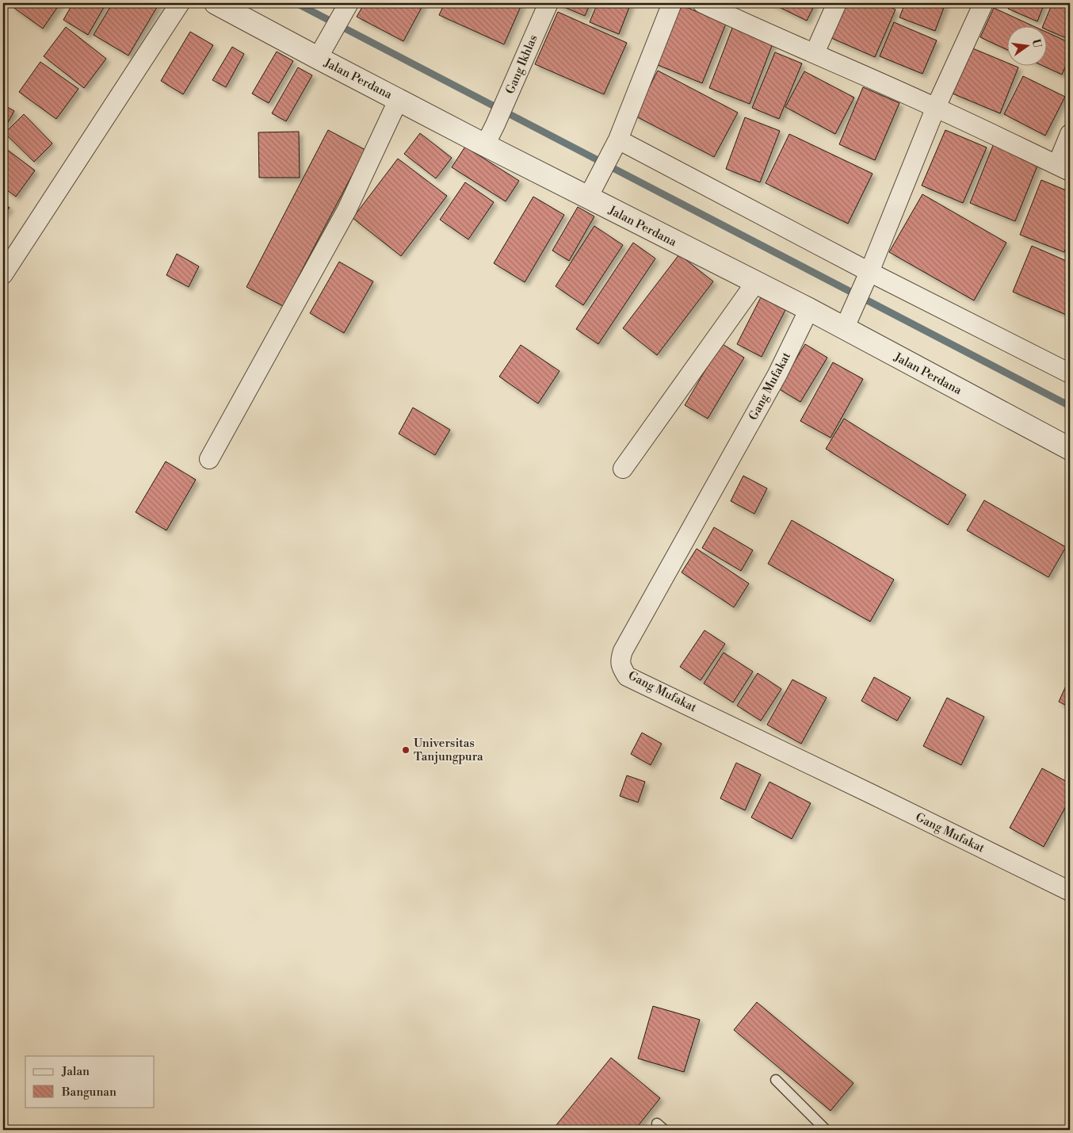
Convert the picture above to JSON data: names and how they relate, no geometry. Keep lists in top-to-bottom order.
{
  "streets": {
    "street": ["Gang Ikhlas", "Jalan Perdana", "Gang Mufakat"]
  },
  "crossings": [
    ["Gang Ikhlas", "Jalan Perdana"],
    ["Jalan Perdana", "Gang Mufakat"]
  ],
  "places": ["Universitas Tanjungpura"],
  "legend": ["Jalan", "Bangunan"],
  "north": "right"
}
